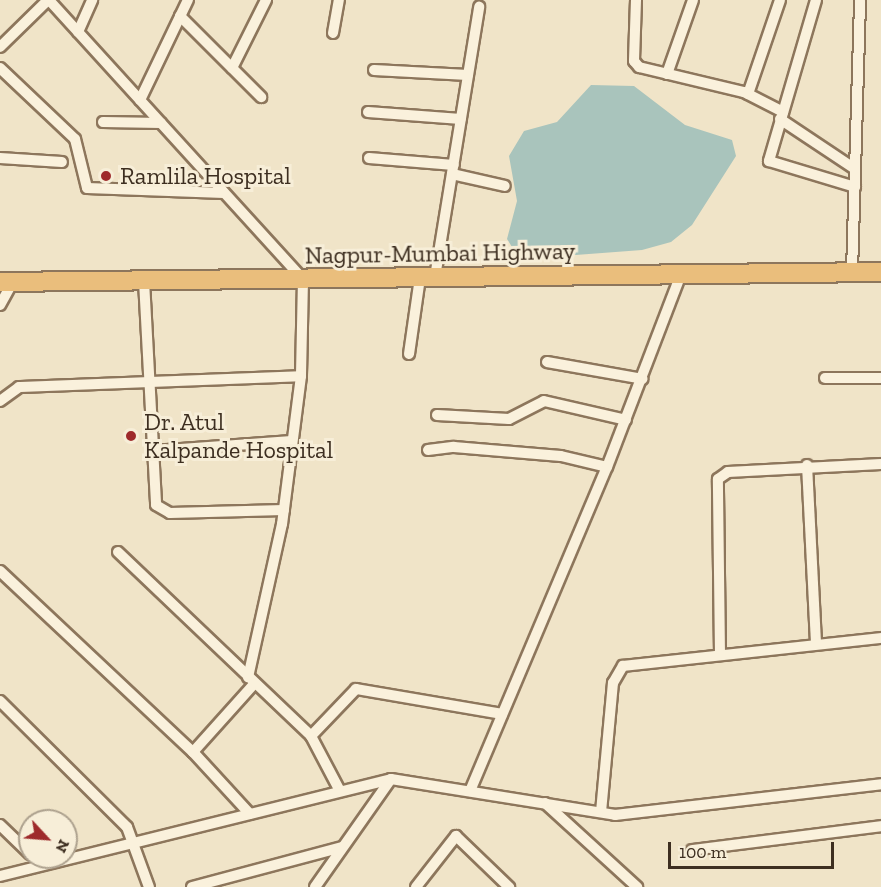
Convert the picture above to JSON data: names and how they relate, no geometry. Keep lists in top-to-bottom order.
{
  "streets": {
    "highway": ["Nagpur-Mumbai Highway"]
  },
  "places": ["Ramlila Hospital", "Dr. Atul Kalpande Hospital"],
  "scale_bar": "100 m",
  "north": "bottom right"
}
